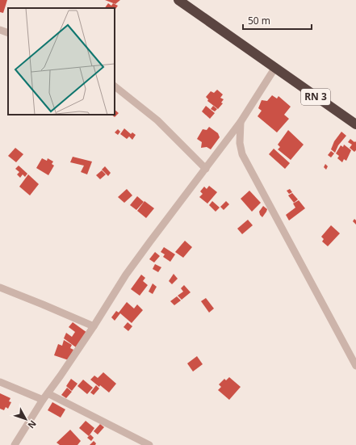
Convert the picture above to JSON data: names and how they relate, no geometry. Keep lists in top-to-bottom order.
{
  "streets": {
    "highway": ["RN 3"]
  },
  "scale_bar": "50 m",
  "north": "bottom right"
}
